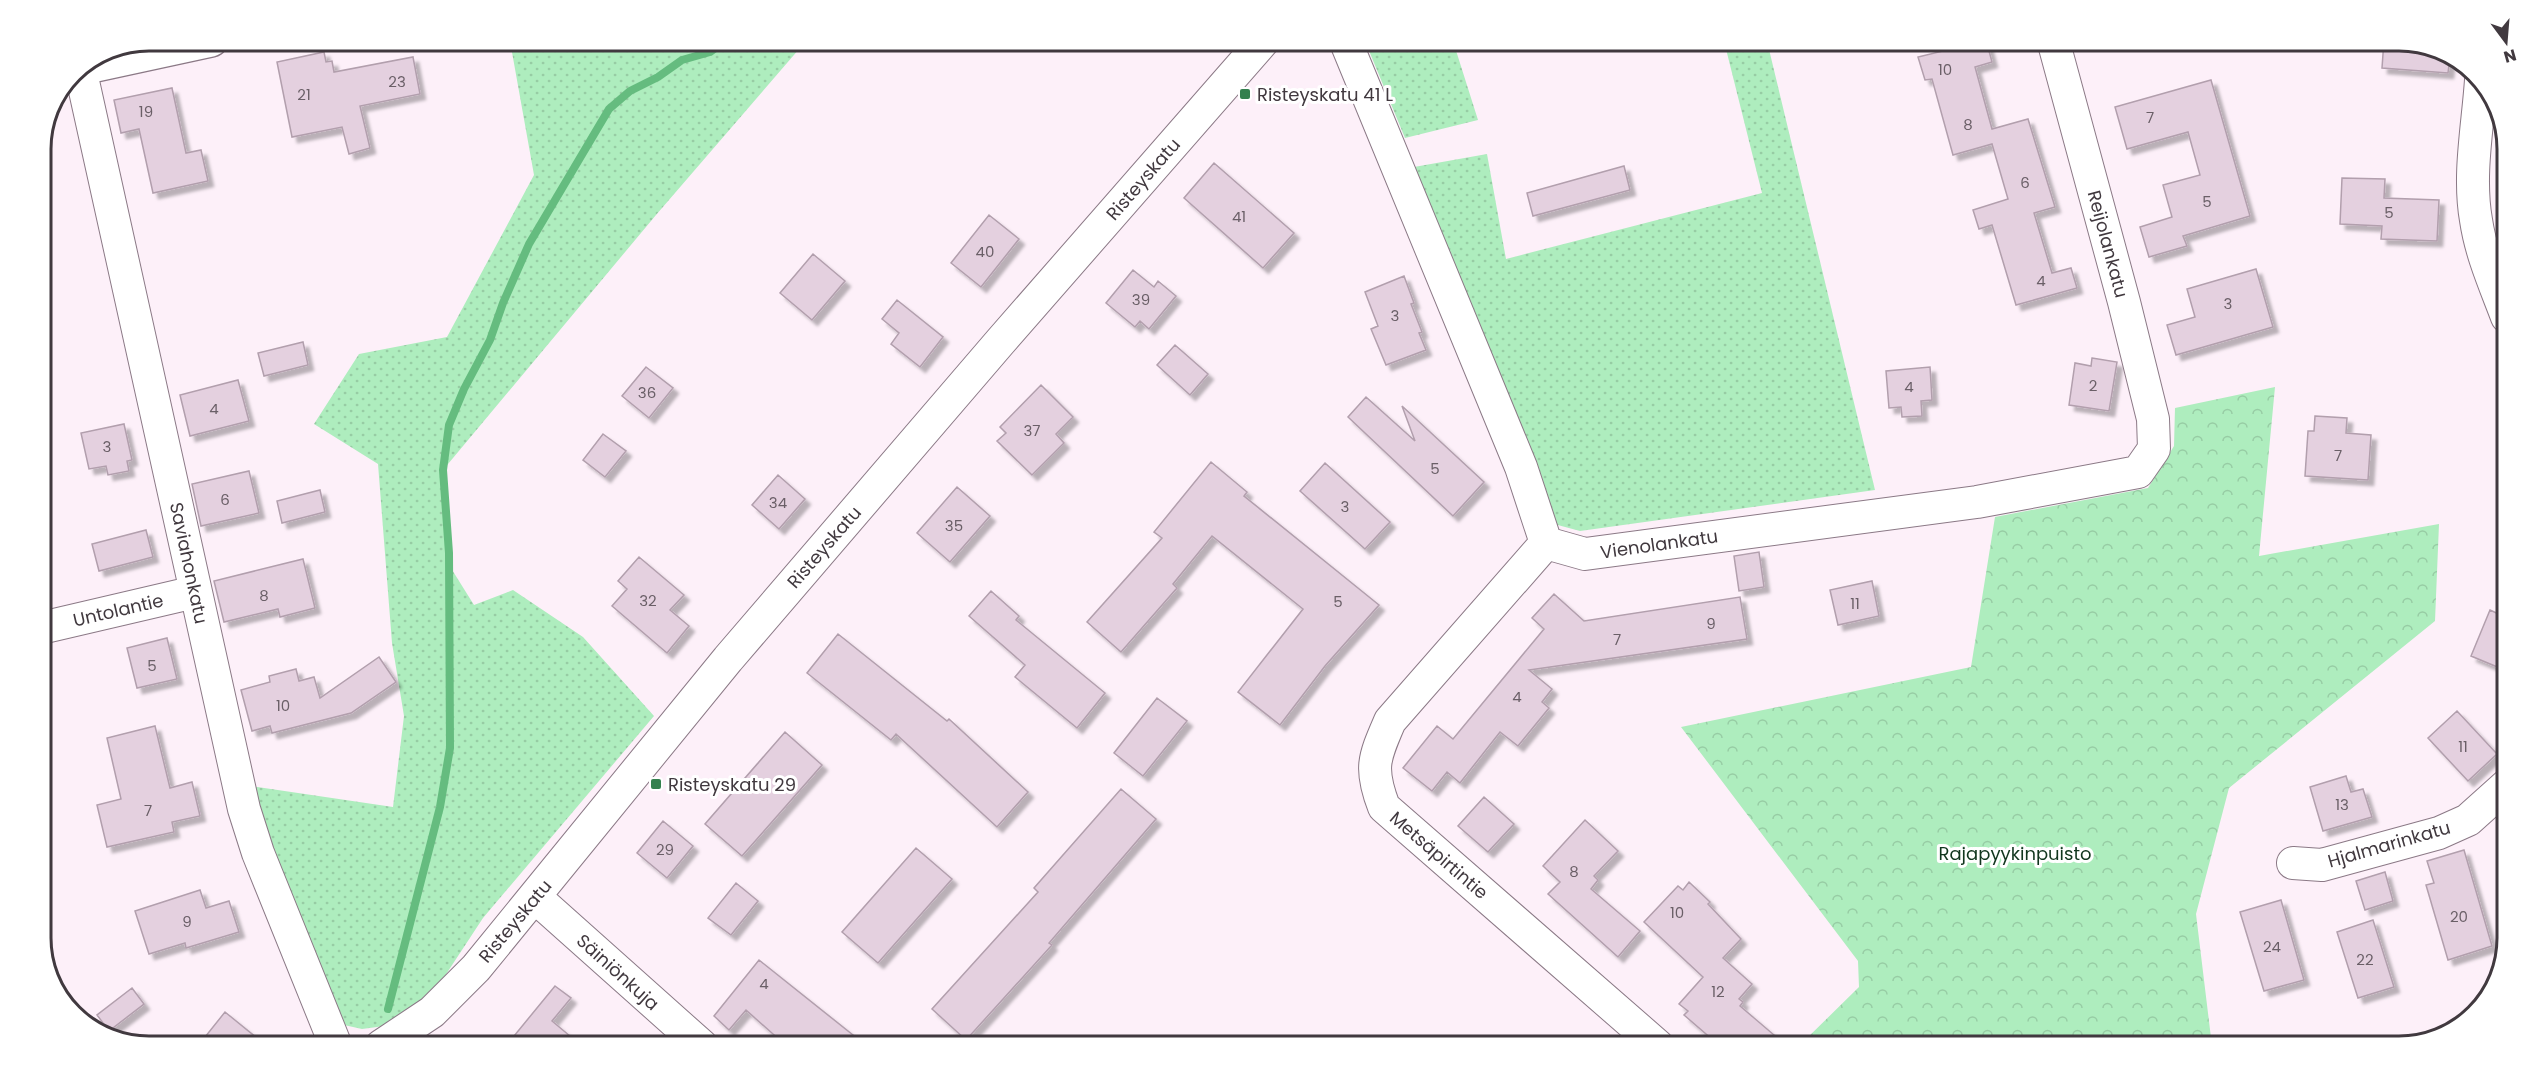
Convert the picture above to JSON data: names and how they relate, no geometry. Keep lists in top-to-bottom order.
{
  "streets": {
    "street": [
      "Risteyskatu",
      "Reijolankatu",
      "Vienolankatu",
      "Saviahonkatu",
      "Untolantie",
      "Hjalmarinkatu",
      "Metsäpirtintie",
      "Säiniönkuja"
    ]
  },
  "crossings": [
    ["Risteyskatu", "Säiniönkuja"],
    ["Reijolankatu", "Vienolankatu"],
    ["Vienolankatu", "Metsäpirtintie"],
    ["Saviahonkatu", "Untolantie"]
  ],
  "parks": ["Rajapyykinpuisto"],
  "places": {
    "transit": ["Risteyskatu 41 L", "Risteyskatu 29"]
  },
  "house_numbers": [
    "10",
    "23",
    "21",
    "19",
    "7",
    "8",
    "6",
    "5",
    "5",
    "41",
    "40",
    "4",
    "39",
    "3",
    "3",
    "2",
    "4",
    "36",
    "4",
    "37",
    "3",
    "7",
    "5",
    "6",
    "34",
    "3",
    "35",
    "8",
    "32",
    "5",
    "11",
    "9",
    "7",
    "5",
    "4",
    "10",
    "11",
    "13",
    "7",
    "29",
    "8",
    "10",
    "20",
    "9",
    "24",
    "22",
    "4",
    "12"
  ],
  "north": "bottom"
}
